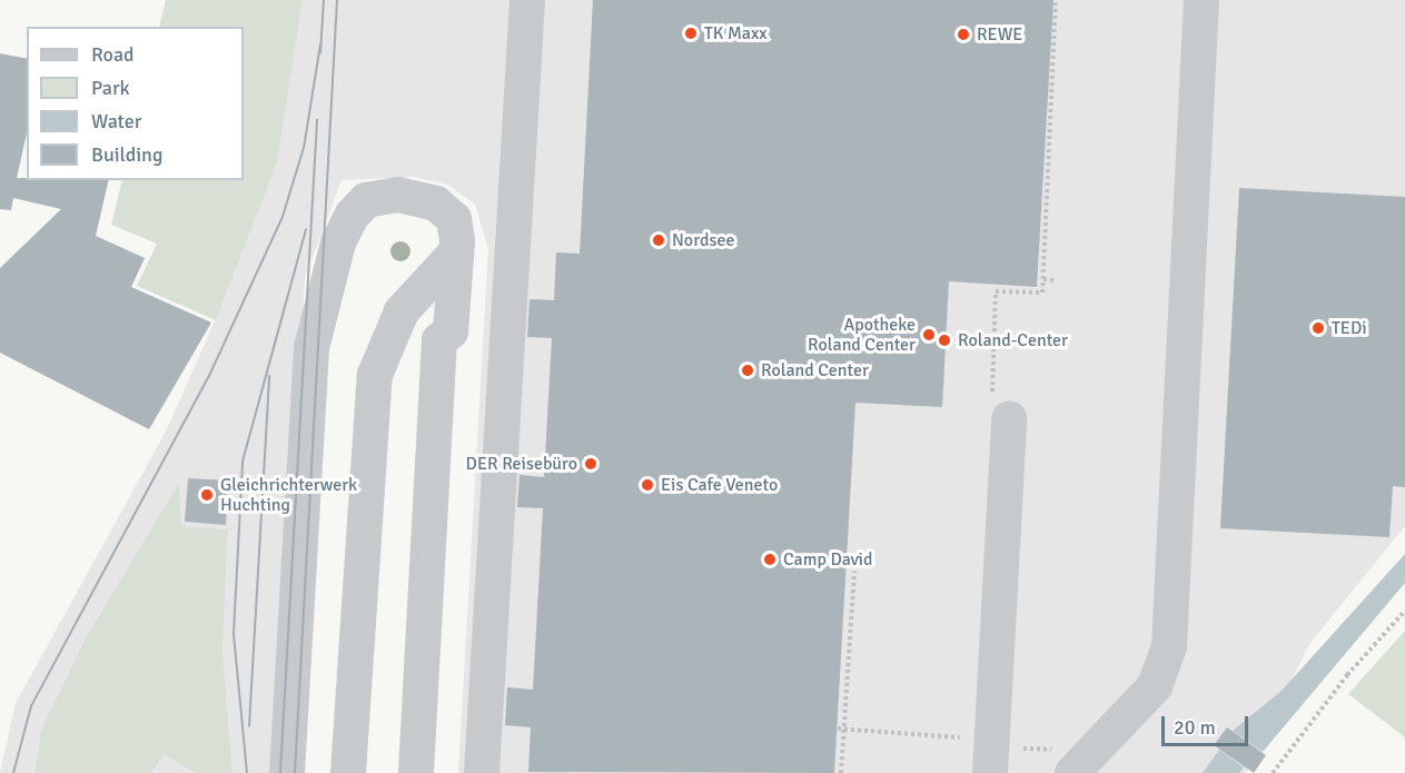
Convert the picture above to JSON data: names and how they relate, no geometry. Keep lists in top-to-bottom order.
{
  "places": [
    "TK Maxx",
    "REWE",
    "Nordsee",
    "TEDi",
    "Apotheke Roland Center",
    "Roland-Center",
    "Roland Center",
    "DER Reisebüro",
    "Eis Cafe Veneto",
    "Gleichrichterwerk Huchting",
    "Camp David"
  ],
  "legend": [
    "Road",
    "Park",
    "Water",
    "Building"
  ],
  "scale_bar": "20 m"
}
